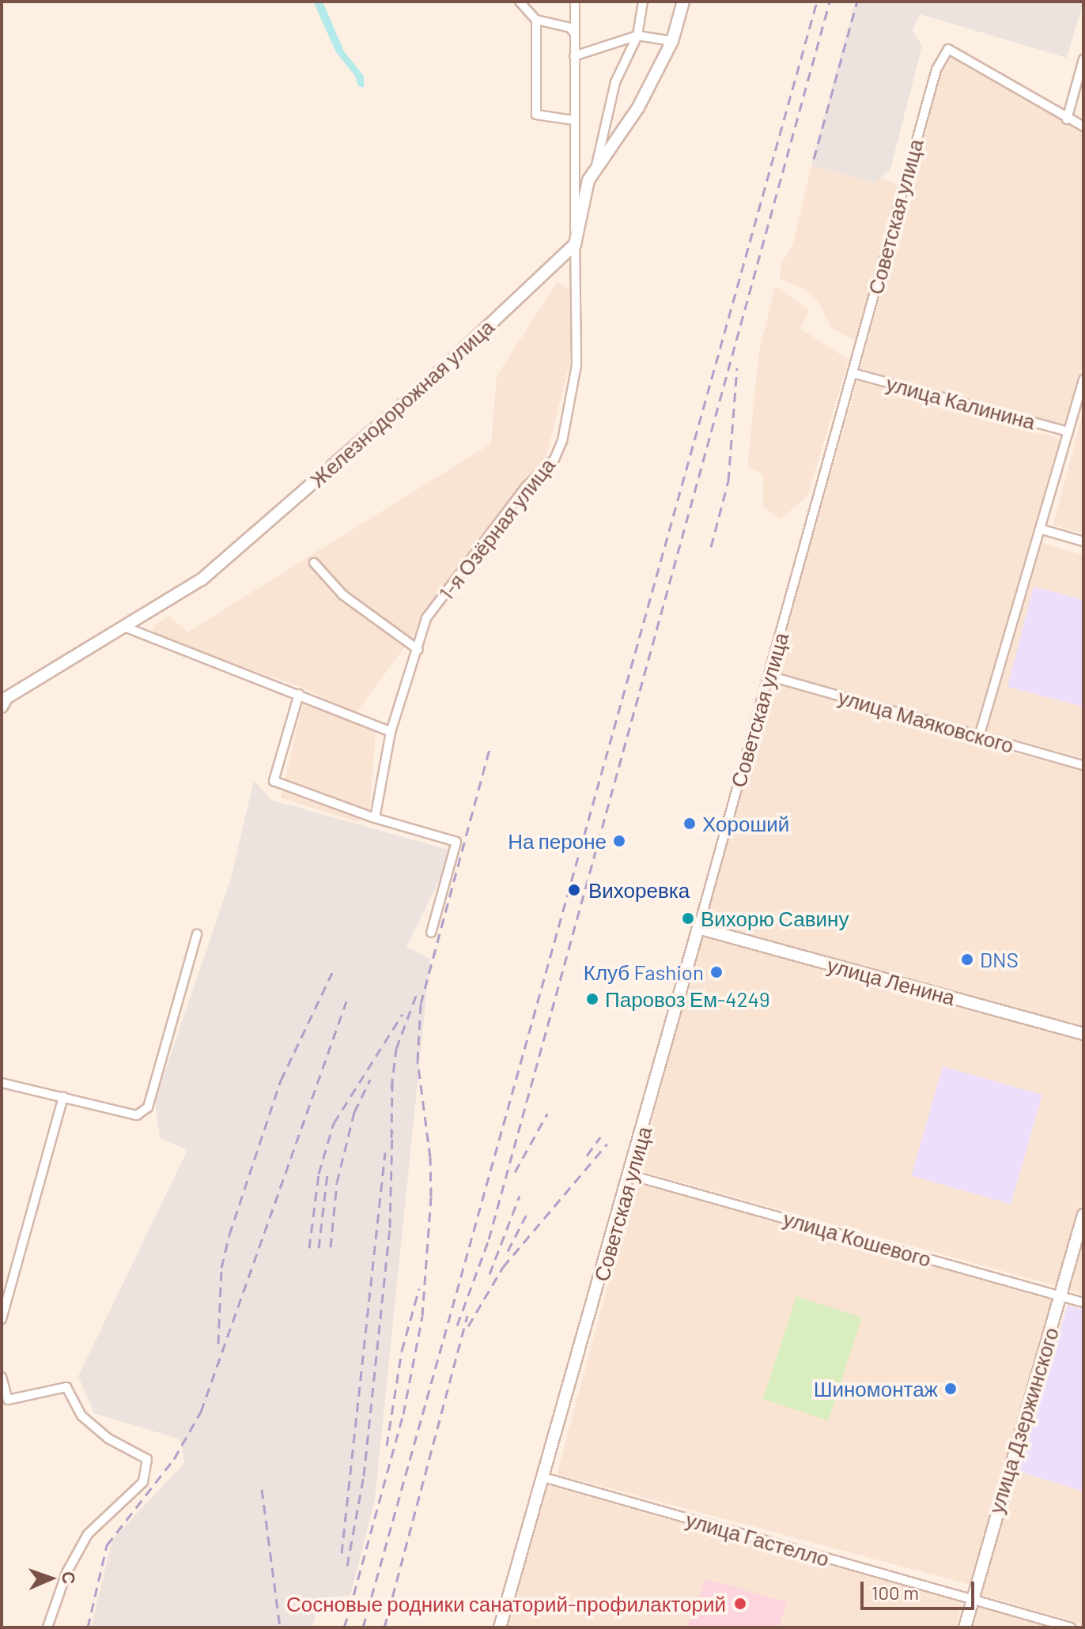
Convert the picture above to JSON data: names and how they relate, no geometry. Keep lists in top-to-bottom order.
{
  "streets": {
    "street": [
      "Советская улица",
      "улица Калинина",
      "Железнодорожная улица",
      "1-я Озёрная улица",
      "улица Маяковского",
      "улица Ленина",
      "улица Кошевого",
      "улица Дзержинского",
      "улица Гастелло"
    ]
  },
  "crossings": [
    ["Советская улица", "улица Калинина"],
    ["Советская улица", "улица Маяковского"],
    ["Советская улица", "улица Ленина"],
    ["Советская улица", "улица Кошевого"],
    ["Советская улица", "улица Гастелло"],
    ["Железнодорожная улица", "1-я Озёрная улица"],
    ["улица Кошевого", "улица Дзержинского"],
    ["улица Дзержинского", "улица Гастелло"]
  ],
  "places": [
    "Хороший",
    "На пероне",
    "Вихоревка",
    "Вихорю Савину",
    "DNS",
    "Клуб Fashion",
    "Паровоз Ем-4249",
    "Шиномонтаж",
    "Сосновые родники санаторий-профилакторий"
  ],
  "scale_bar": "100 m",
  "north": "right"
}
